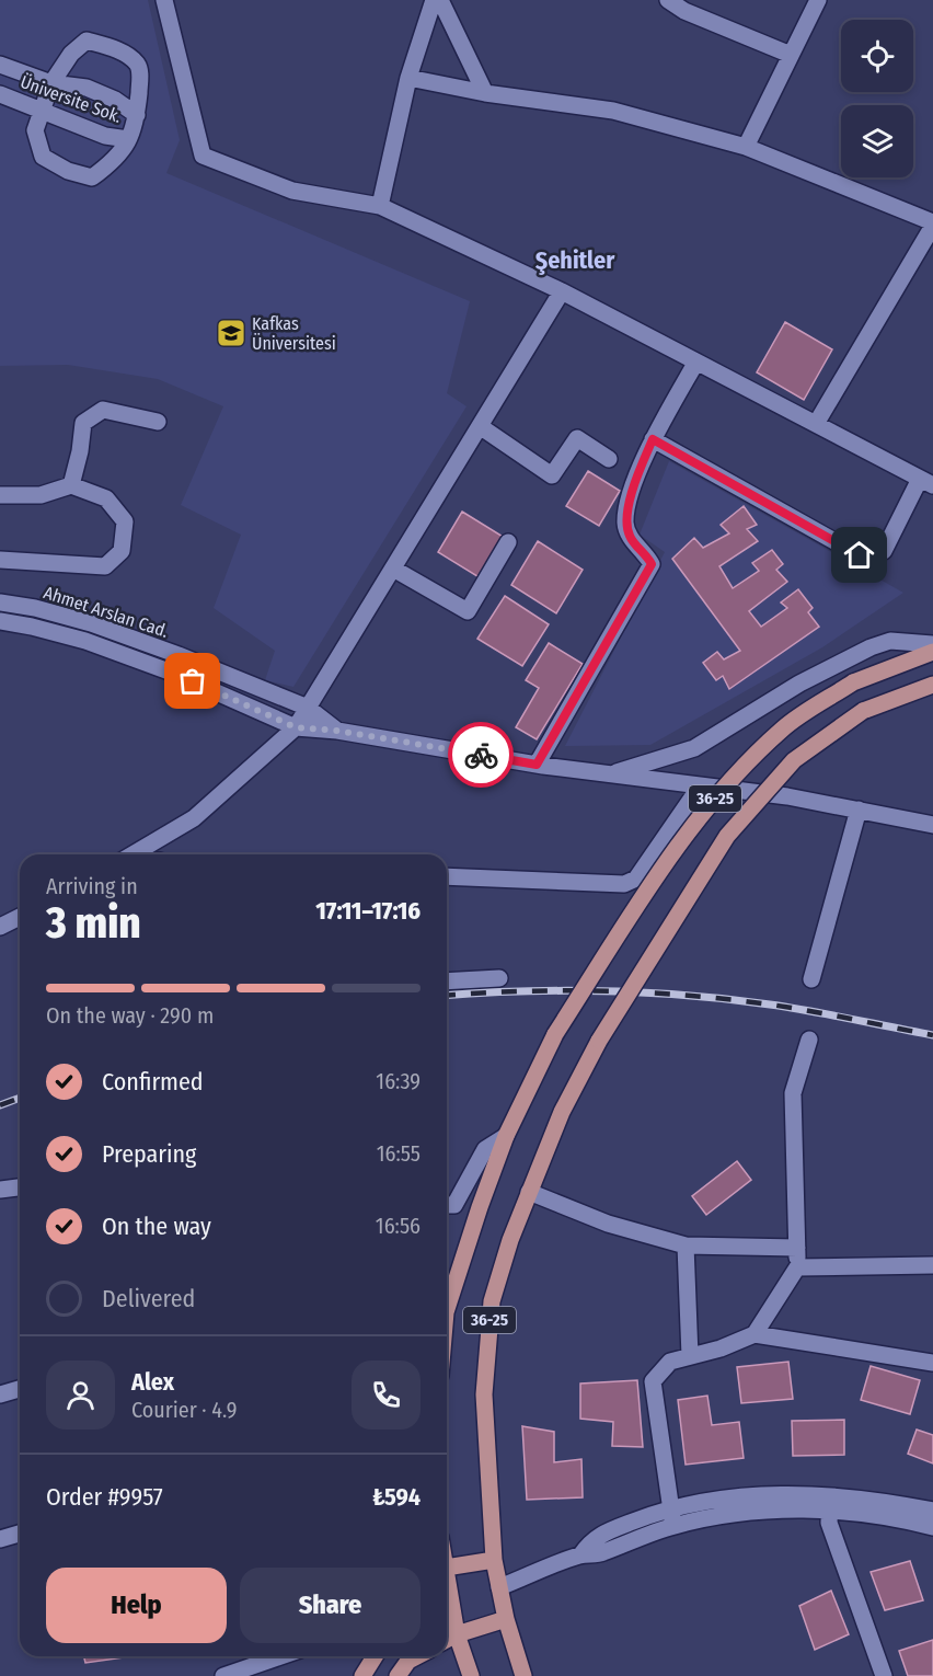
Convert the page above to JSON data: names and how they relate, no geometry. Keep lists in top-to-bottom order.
{
  "streets": {
    "main road": ["36-25"],
    "street": ["Üniversite Sok.", "Ahmet Arslan Cad."]
  },
  "districts": ["Şehitler"],
  "places": {
    "school or university": ["Kafkas Üniversitesi"]
  },
  "page": {
    "heading": ["3 min", "Arriving in", "17:11–17:16"],
    "panel": [
      "Alex",
      "Courier · 4.9",
      "Order #9957",
      "₺594"
    ],
    "bar": "On the way · 290 m",
    "list": [
      ["Confirmed", "16:39"],
      ["Preparing", "16:55"],
      ["On the way", "16:56"],
      "Delivered"
    ],
    "buttons": ["Help", "Share"]
  }
}
